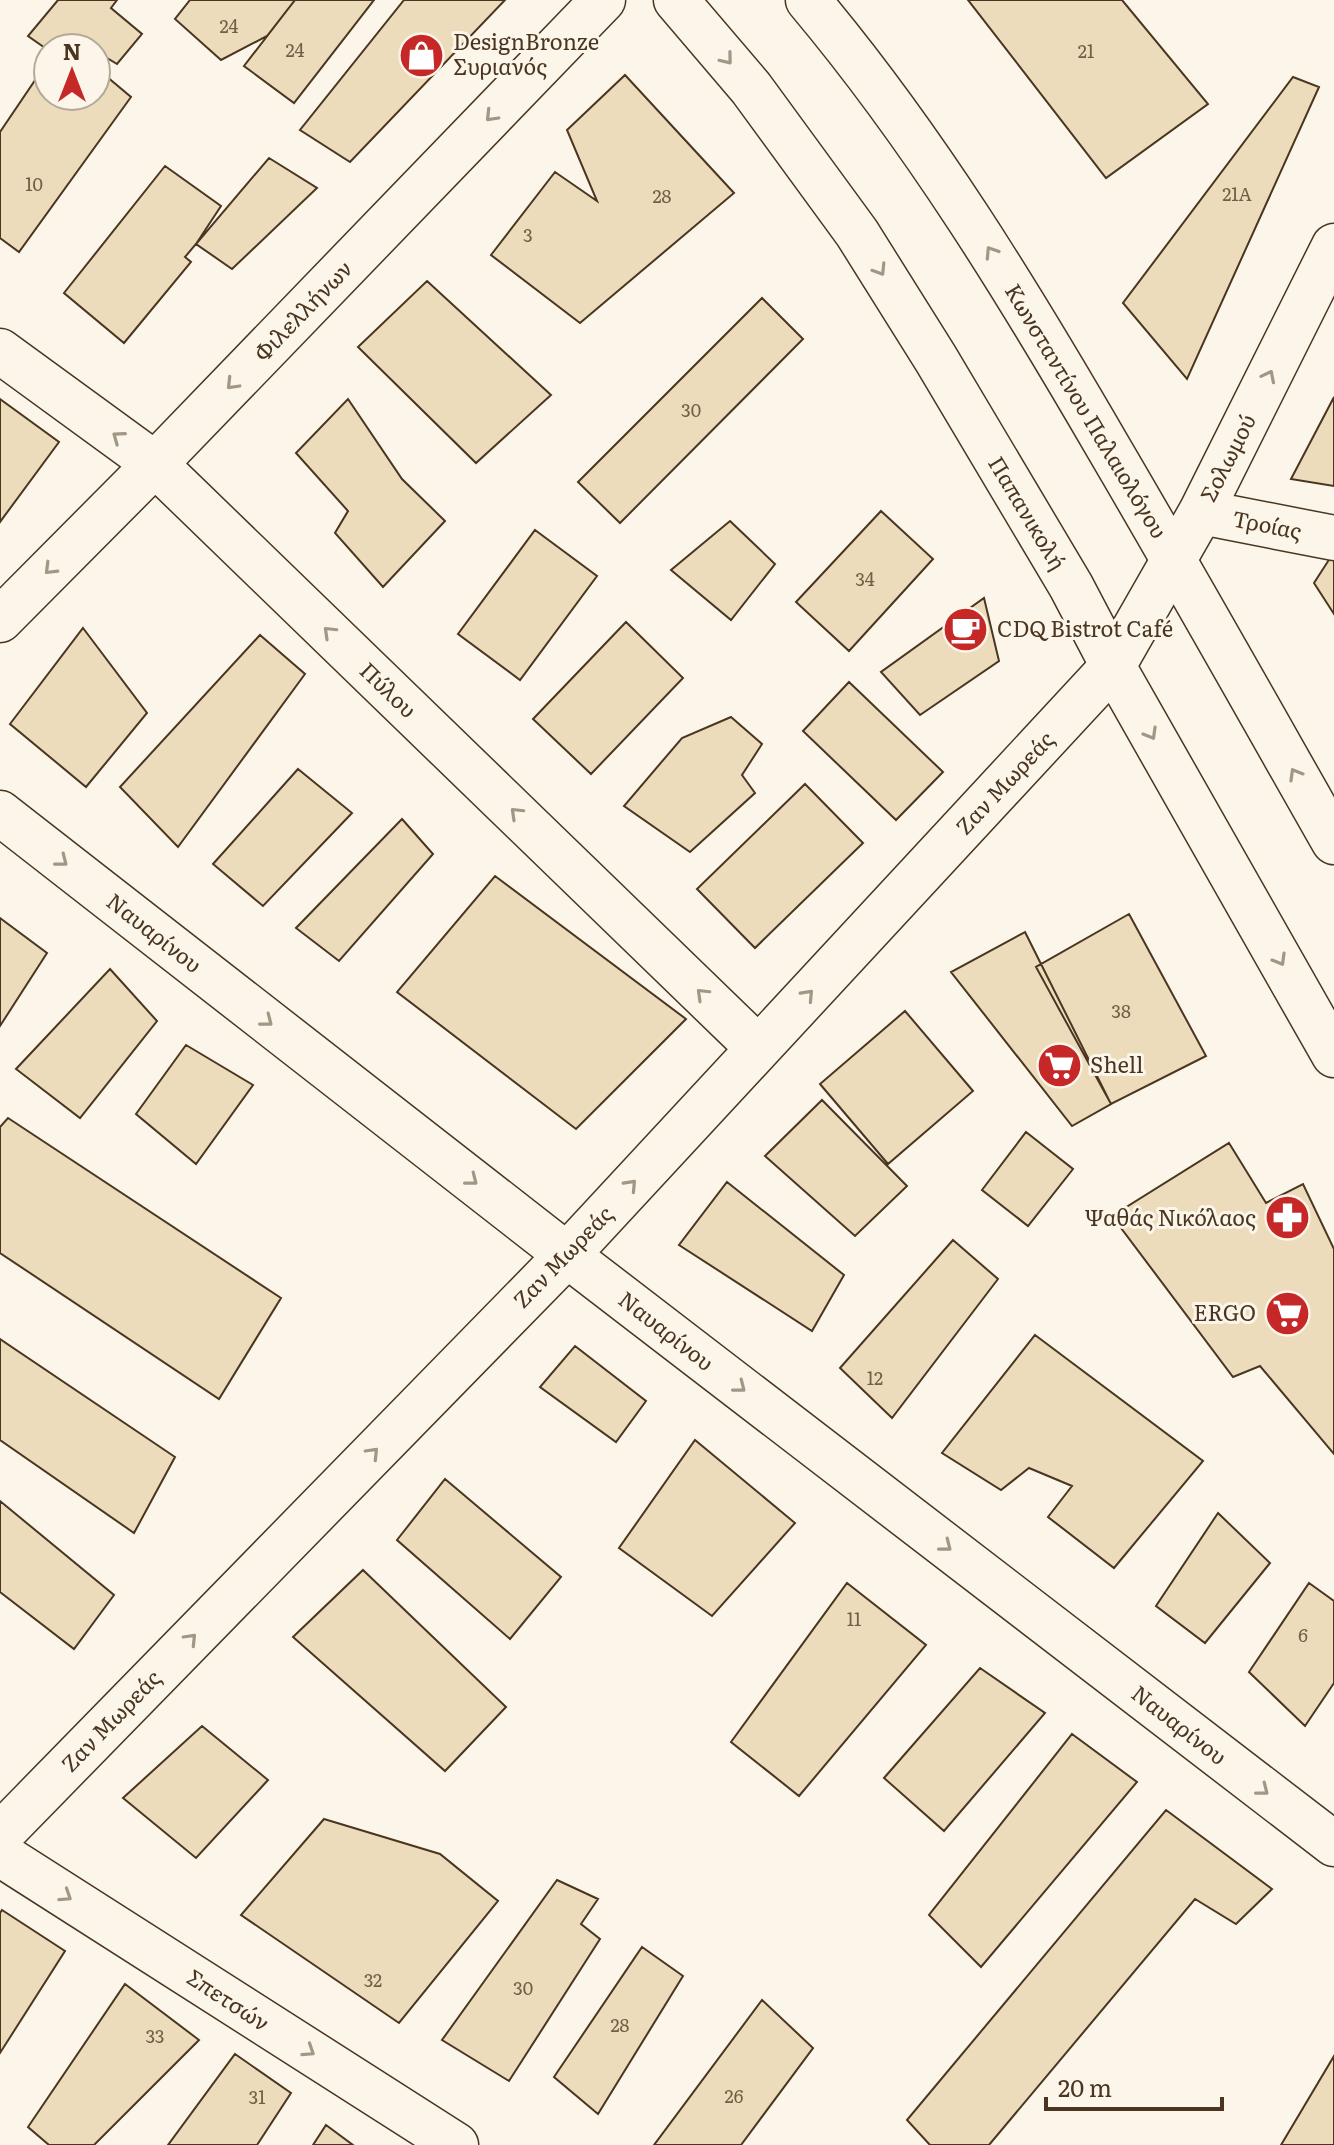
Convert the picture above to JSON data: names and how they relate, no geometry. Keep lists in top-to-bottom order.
{
  "streets": {
    "street": [
      "Φιλελλήνων",
      "Κωνσταντίνου Παλαιολόγου",
      "Σολωμού",
      "Παπανικολή",
      "Τροίας",
      "Πύλου",
      "Ζαν Μωρεάς",
      "Ναυαρίνου",
      "Σπετσών"
    ]
  },
  "crossings": [
    ["Φιλελλήνων", "Πύλου"],
    ["Κωνσταντίνου Παλαιολόγου", "Σολωμού"],
    ["Σολωμού", "Παπανικολή"],
    ["Σολωμού", "Τροίας"],
    ["Σολωμού", "Ζαν Μωρεάς"],
    ["Παπανικολή", "Ζαν Μωρεάς"],
    ["Πύλου", "Ζαν Μωρεάς"],
    ["Ζαν Μωρεάς", "Ναυαρίνου"]
  ],
  "one_way": [
    "Φιλελλήνων",
    "Κωνσταντίνου Παλαιολόγου",
    "Σολωμού",
    "Παπανικολή",
    "Πύλου",
    "Ζαν Μωρεάς",
    "Ναυαρίνου",
    "Σπετσών"
  ],
  "places": {
    "shop": ["DesignBronze Συριανός"],
    "cafe": ["CDQ Bistrot Café"],
    "supermarket": ["Shell", "ERGO"],
    "pharmacy": ["Ψαθάς Νικόλαος"]
  },
  "house_numbers": [
    "24",
    "24",
    "21",
    "10",
    "21Α",
    "28",
    "3",
    "30",
    "34",
    "38",
    "12",
    "11",
    "6",
    "32",
    "30",
    "28",
    "33",
    "26",
    "31"
  ],
  "scale_bar": "20 m",
  "north": "top"
}
